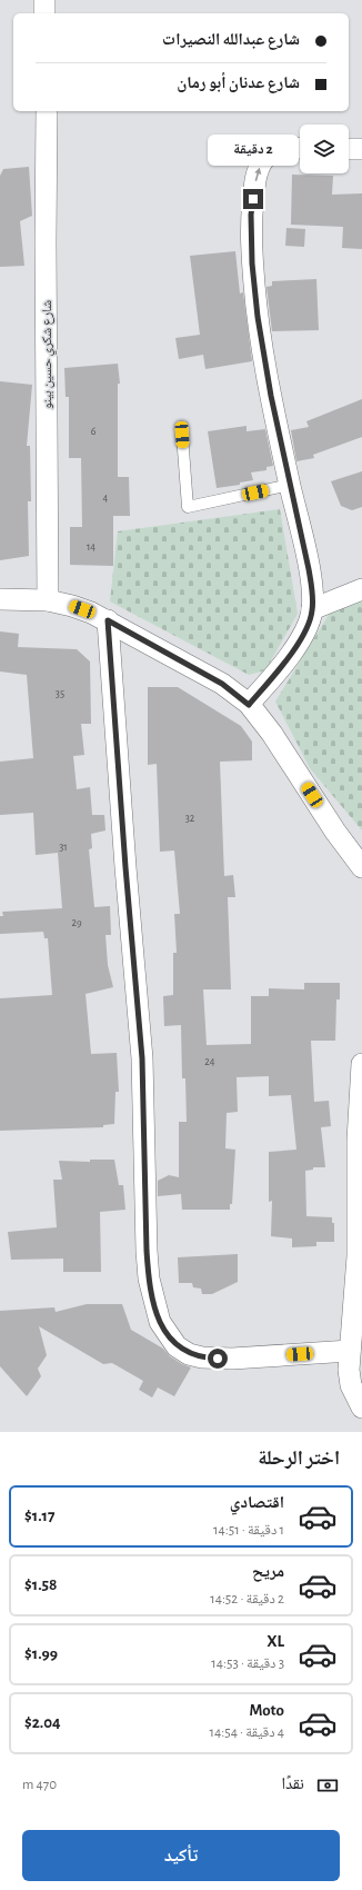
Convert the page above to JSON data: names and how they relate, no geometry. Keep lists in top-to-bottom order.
{
  "streets": {
    "street": ["شارع شكري حسين بينو"]
  },
  "house_numbers": [
    "6",
    "4",
    "14",
    "35",
    "32",
    "31",
    "29",
    "24"
  ],
  "page": {
    "banner": ["شارع عبدالله النصيرات", "شارع عدنان أبو رمان"],
    "bubble": "2 دقيقة",
    "heading": "اختر الرحلة",
    "list": [
      {
        "name": "اقتصادي",
        "note": "1 دقيقة · 14:51",
        "value": "$1.17"
      },
      {
        "name": "مريح",
        "note": "2 دقيقة · 14:52",
        "value": "$1.58"
      },
      {
        "name": "XL",
        "note": "3 دقيقة · 14:53",
        "value": "$1.99"
      },
      {
        "name": "Moto",
        "note": "4 دقيقة · 14:54",
        "value": "$2.04"
      }
    ],
    "pay": ["نقدًا", "470 m"],
    "buttons": "تأكيد"
  }
}
